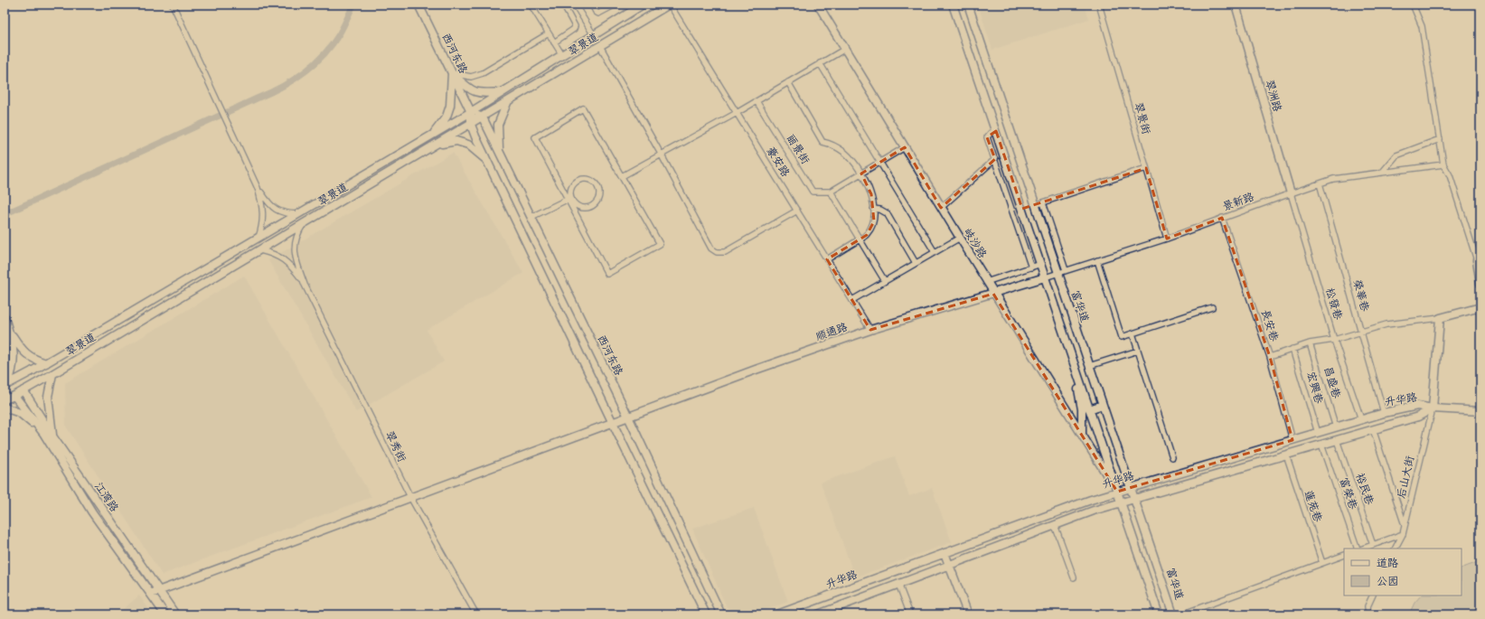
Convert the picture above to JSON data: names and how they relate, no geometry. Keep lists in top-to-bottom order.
{
  "streets": {
    "street": [
      "翠景道",
      "西河东路",
      "翠洲路",
      "翠景街",
      "丽景街",
      "豪安路",
      "景新路",
      "岐沙路",
      "榮華巷",
      "松發巷",
      "富华道",
      "長安巷",
      "顺通路",
      "昌盛巷",
      "宏興巷",
      "升华路",
      "翠秀街",
      "后山大街",
      "裕民巷",
      "富榮巷",
      "江湾路",
      "蓮苑巷"
    ]
  },
  "crossings": [
    ["翠景道", "西河东路"],
    ["翠景道", "豪安路"],
    ["翠景道", "江湾路"],
    ["西河东路", "顺通路"],
    ["翠洲路", "景新路"],
    ["翠洲路", "松發巷"],
    ["翠景街", "景新路"],
    ["豪安路", "顺通路"],
    ["景新路", "榮華巷"],
    ["景新路", "松發巷"],
    ["景新路", "富华道"],
    ["景新路", "長安巷"],
    ["景新路", "顺通路"],
    ["岐沙路", "顺通路"],
    ["岐沙路", "升华路"],
    ["榮華巷", "升华路"],
    ["松發巷", "升华路"],
    ["富华道", "升华路"],
    ["長安巷", "升华路"],
    ["顺通路", "翠秀街"],
    ["顺通路", "江湾路"],
    ["昌盛巷", "升华路"],
    ["宏興巷", "升华路"],
    ["升华路", "后山大街"],
    ["升华路", "裕民巷"],
    ["升华路", "富榮巷"],
    ["升华路", "蓮苑巷"]
  ],
  "legend": ["道路", "公园"]
}
